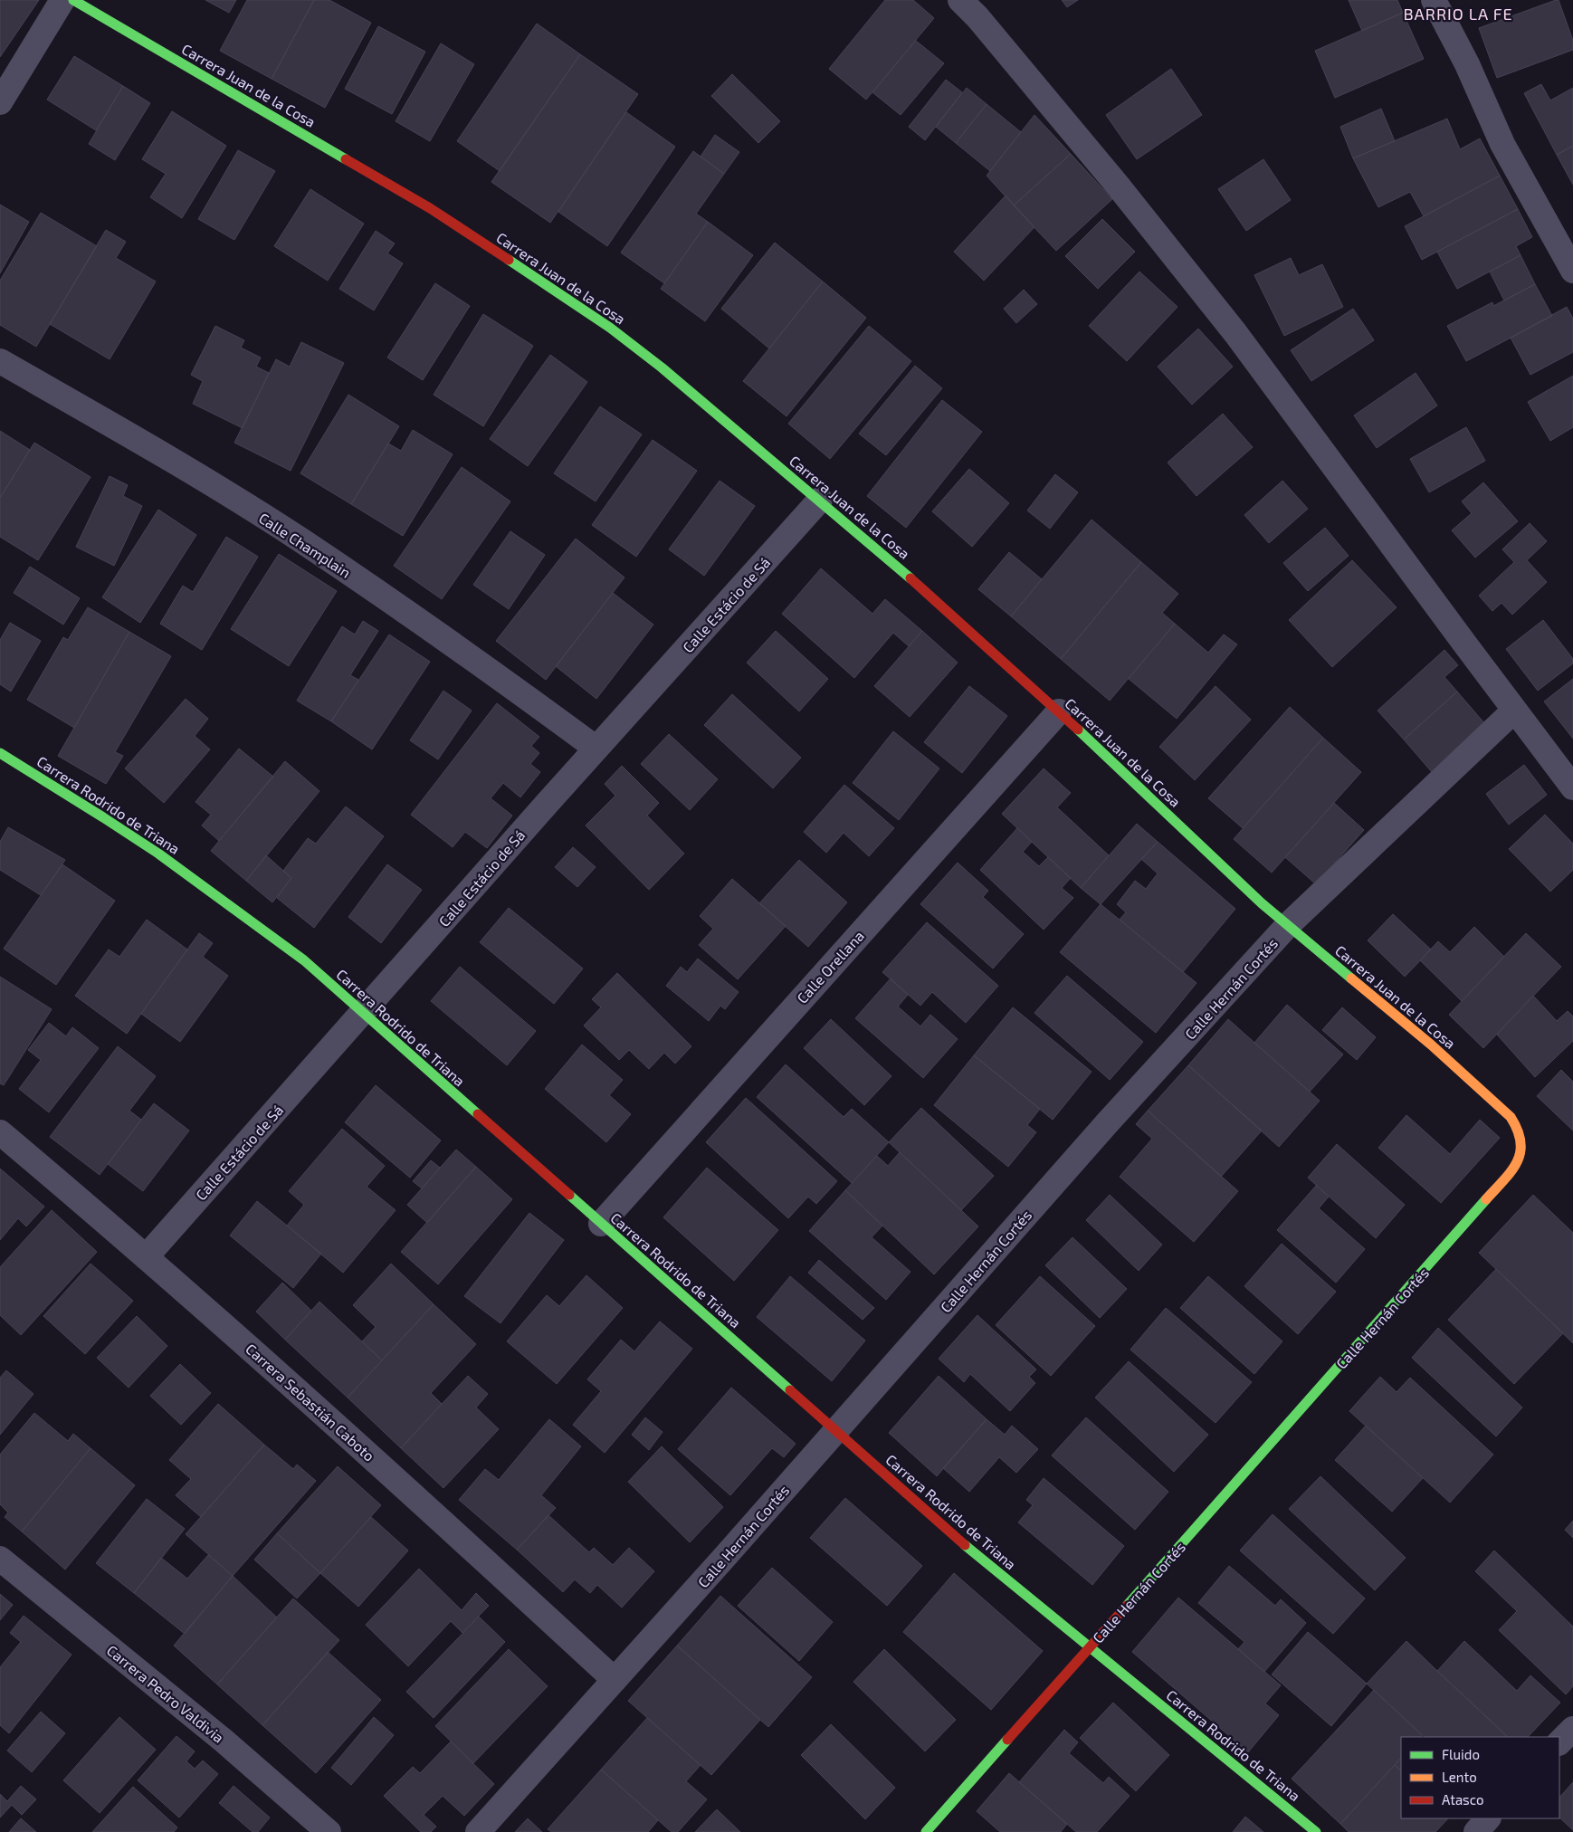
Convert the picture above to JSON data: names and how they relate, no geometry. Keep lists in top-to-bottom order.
{
  "streets": {
    "street": [
      "Carrera Juan de la Cosa",
      "Calle Champlain",
      "Calle Estácio de Sá",
      "Carrera Rodrido de Triana",
      "Calle Orellana",
      "Calle Hernán Cortés",
      "Carrera Sebastián Caboto",
      "Carrera Pedro Valdivia"
    ]
  },
  "crossings": [
    ["Carrera Juan de la Cosa", "Calle Estácio de Sá"],
    ["Carrera Juan de la Cosa", "Calle Orellana"],
    ["Carrera Juan de la Cosa", "Calle Hernán Cortés"],
    ["Calle Champlain", "Calle Estácio de Sá"],
    ["Calle Estácio de Sá", "Carrera Rodrido de Triana"],
    ["Calle Estácio de Sá", "Carrera Sebastián Caboto"],
    ["Carrera Rodrido de Triana", "Calle Orellana"],
    ["Carrera Rodrido de Triana", "Calle Hernán Cortés"],
    ["Calle Hernán Cortés", "Carrera Sebastián Caboto"]
  ],
  "districts": ["BARRIO LA FE"],
  "legend": ["Fluido", "Lento", "Atasco"]
}
